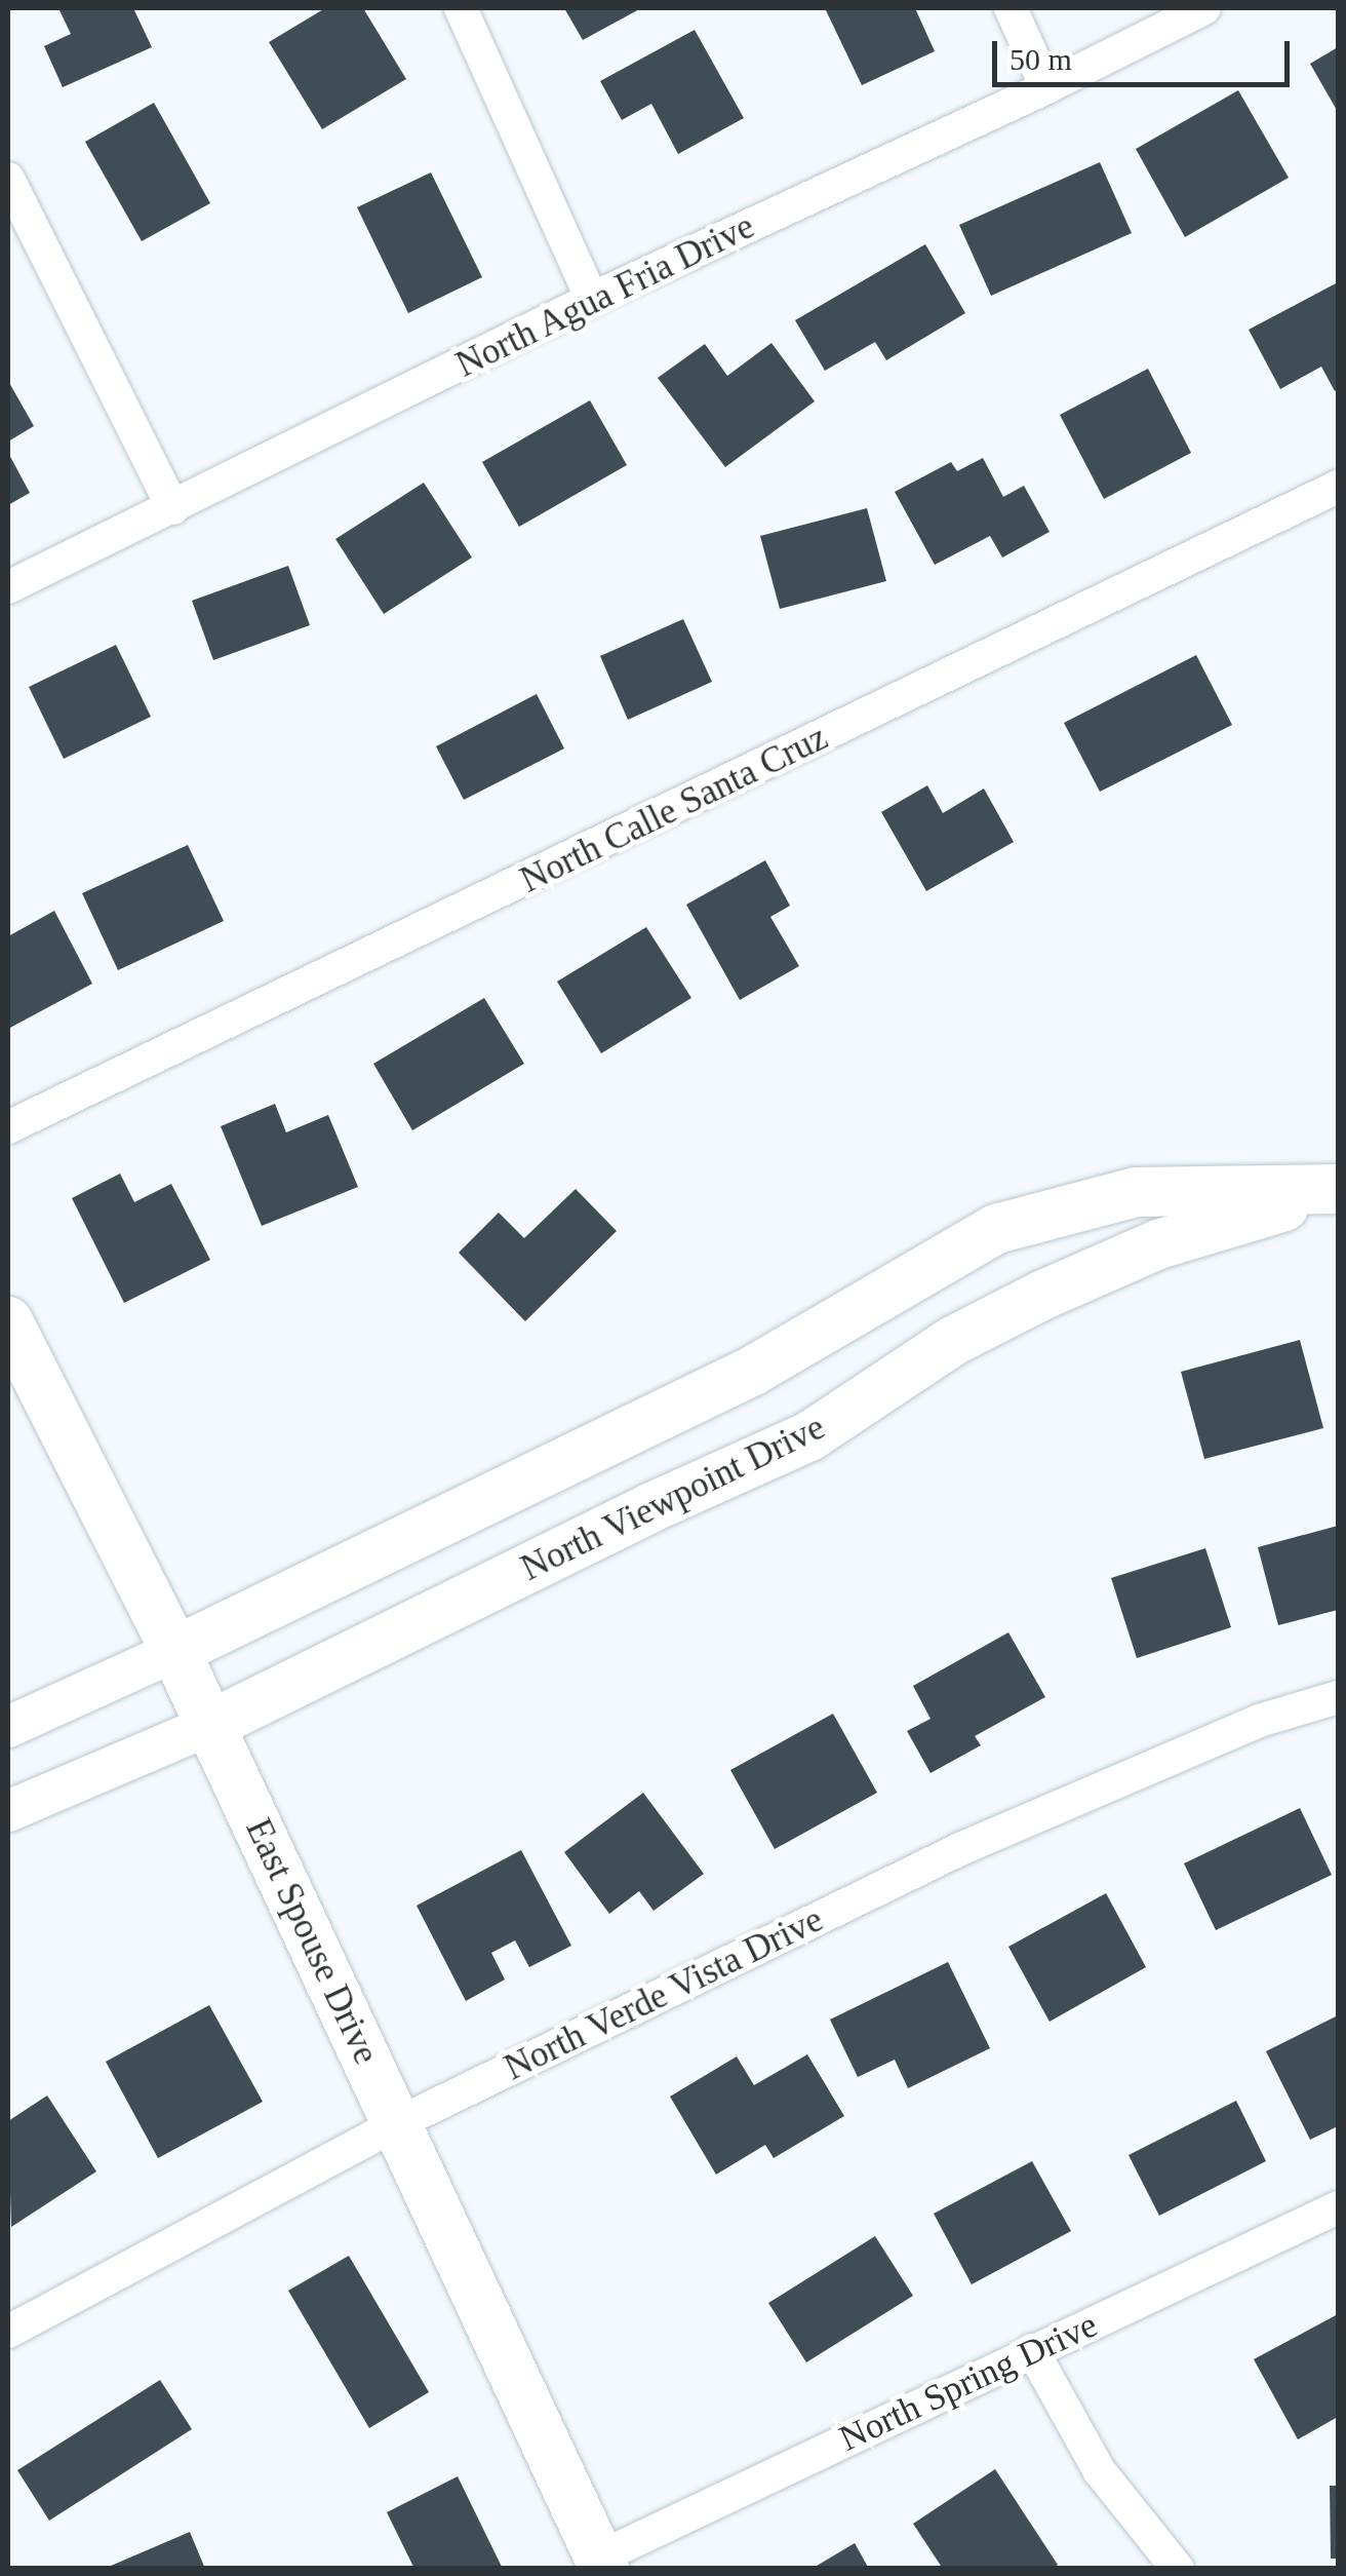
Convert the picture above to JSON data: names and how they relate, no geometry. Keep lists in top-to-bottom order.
{
  "streets": {
    "main road": ["North Viewpoint Drive", "East Spouse Drive"],
    "street": [
      "North Agua Fria Drive",
      "North Calle Santa Cruz",
      "North Verde Vista Drive",
      "North Spring Drive"
    ]
  },
  "crossings": [
    ["North Viewpoint Drive", "East Spouse Drive"],
    ["East Spouse Drive", "North Verde Vista Drive"],
    ["East Spouse Drive", "North Spring Drive"]
  ],
  "scale_bar": "50 m"
}
